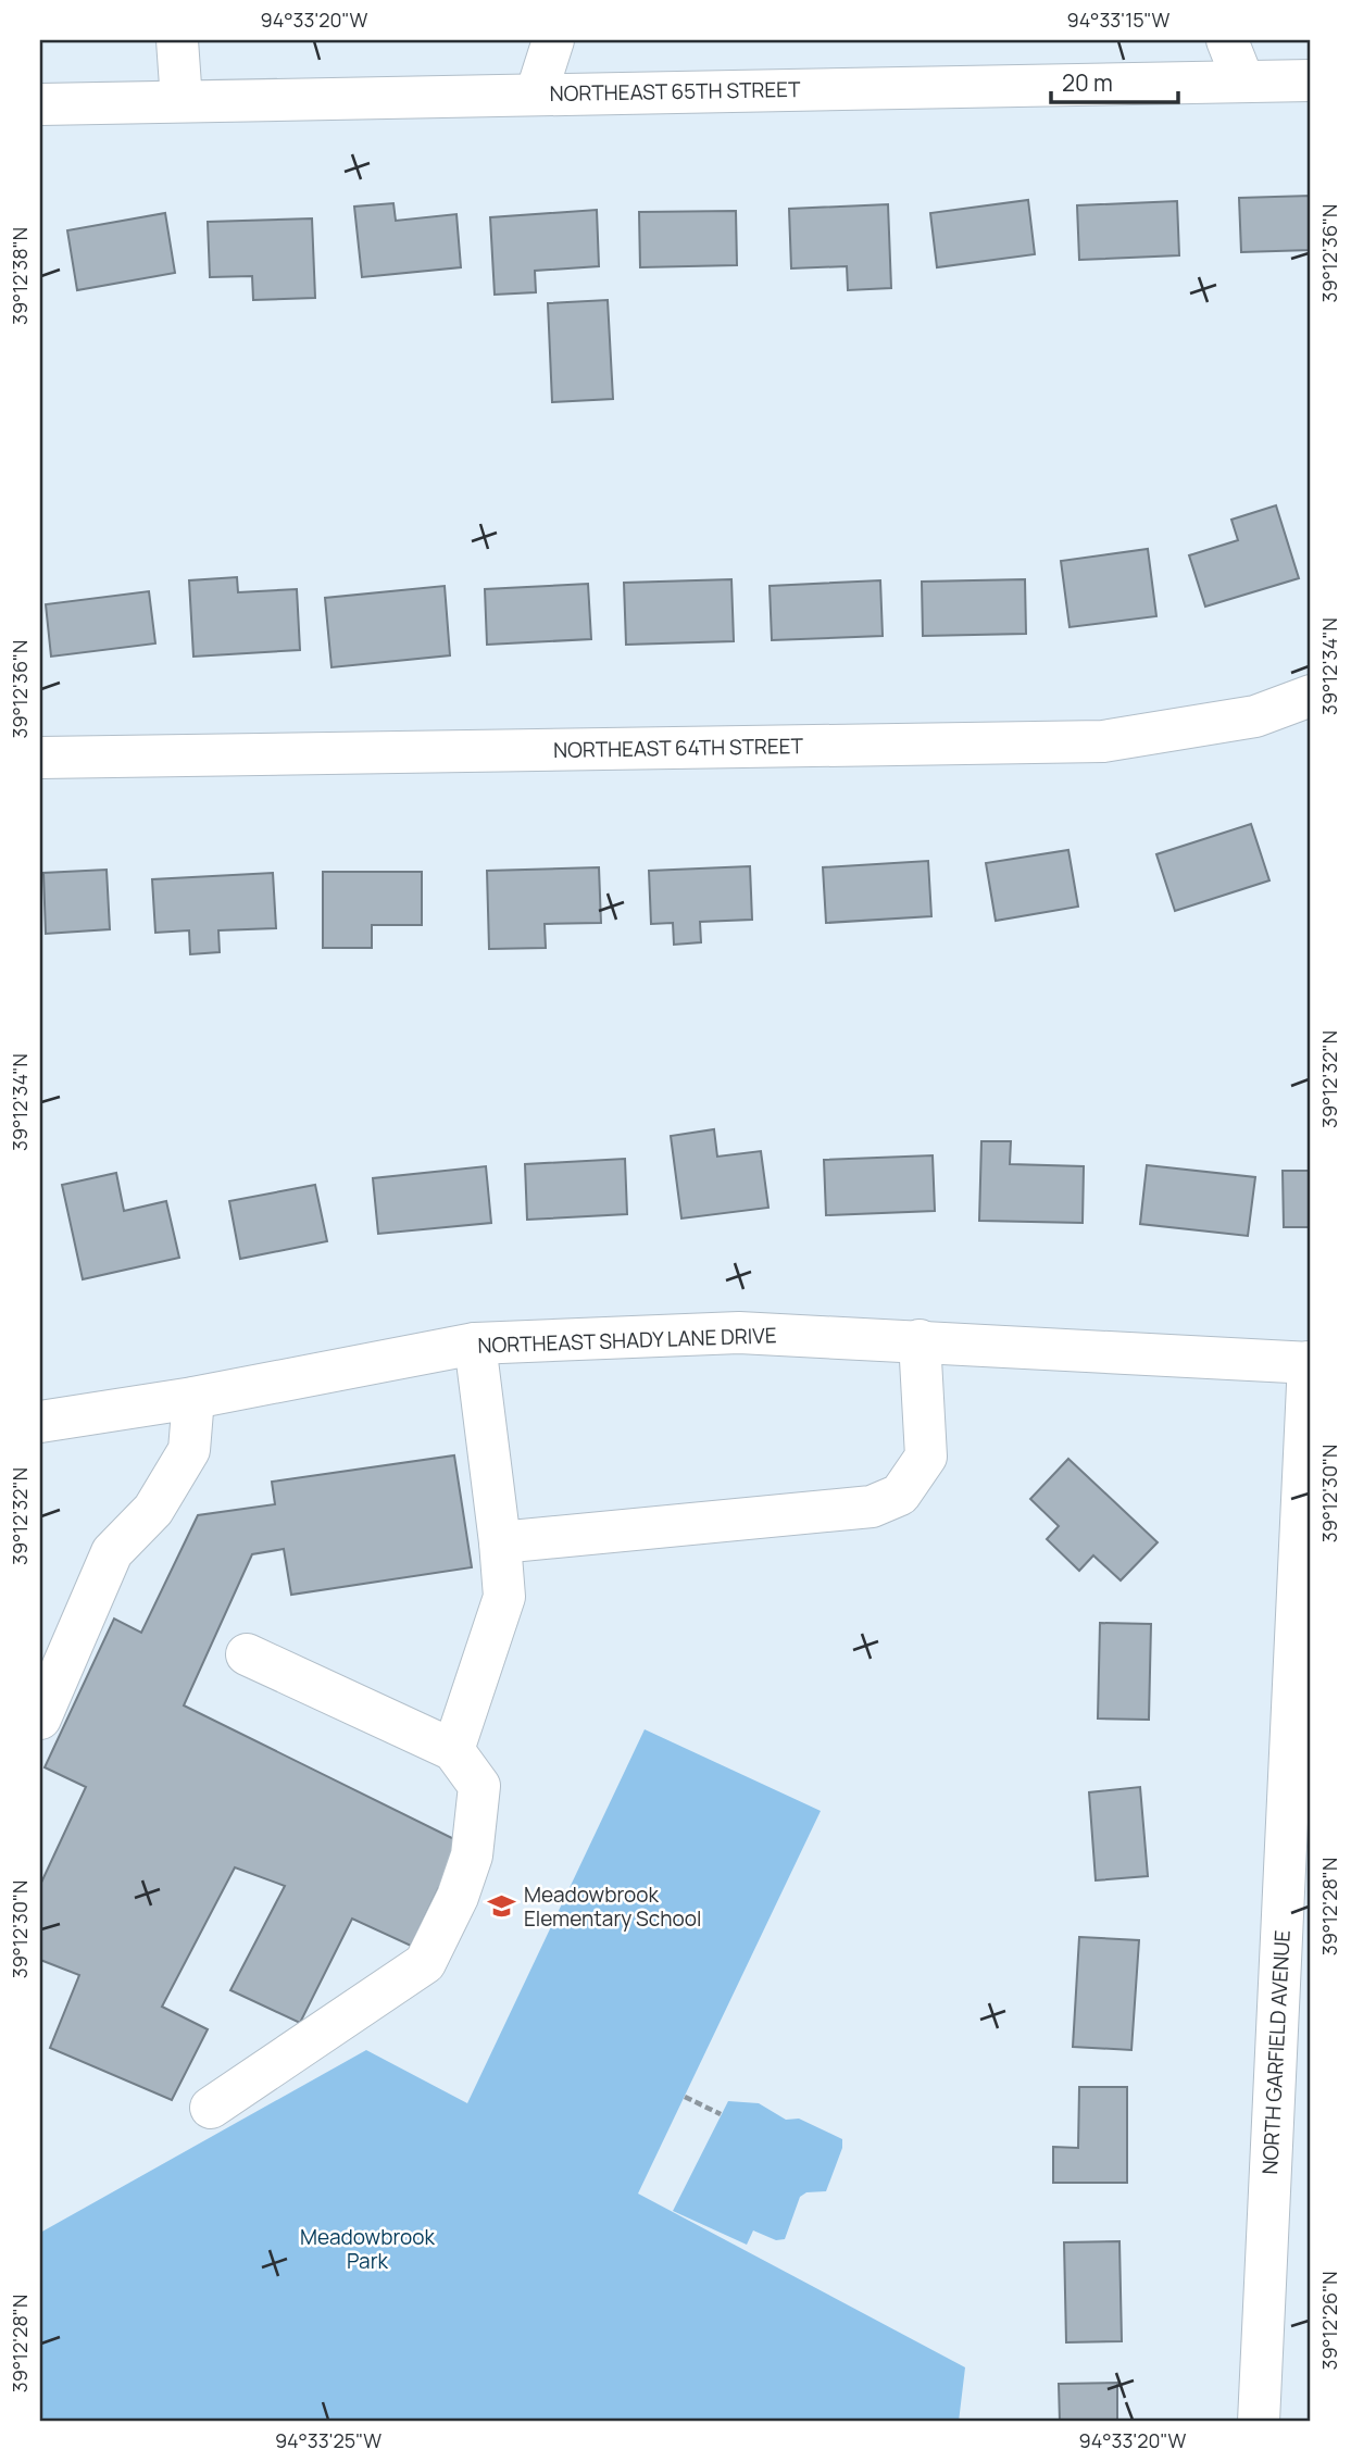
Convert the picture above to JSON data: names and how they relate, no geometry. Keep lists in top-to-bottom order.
{
  "streets": {
    "street": [
      "NORTHEAST 65TH STREET",
      "NORTHEAST 64TH STREET",
      "NORTHEAST SHADY LANE DRIVE",
      "NORTH GARFIELD AVENUE"
    ]
  },
  "crossings": [
    ["NORTHEAST SHADY LANE DRIVE", "NORTH GARFIELD AVENUE"]
  ],
  "parks": ["Meadowbrook Park"],
  "places": {
    "school or university": ["Meadowbrook Elementary School"]
  },
  "scale_bar": "20 m",
  "coordinates": [
    "94°33'20\"W",
    "94°33'15\"W",
    "39°12'36\"N",
    "39°12'38\"N",
    "39°12'34\"N",
    "39°12'32\"N",
    "39°12'30\"N",
    "39°12'28\"N",
    "39°12'26\"N",
    "94°33'25\"W"
  ]
}
